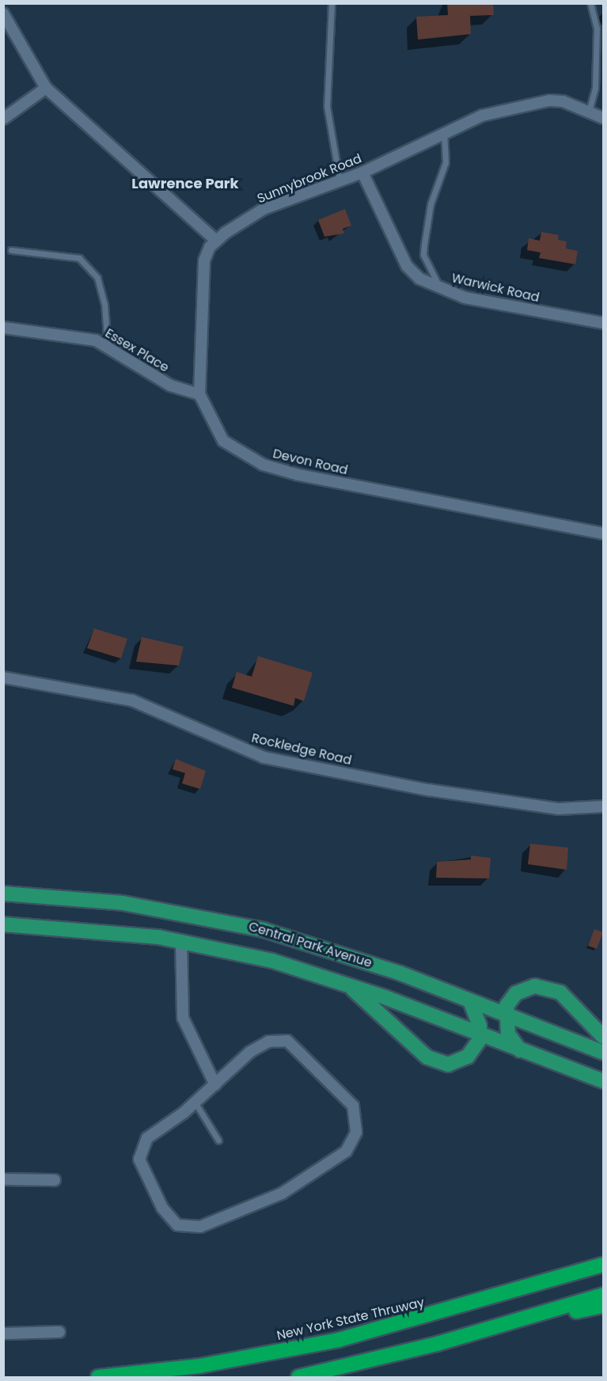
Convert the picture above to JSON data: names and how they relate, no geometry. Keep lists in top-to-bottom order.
{
  "streets": {
    "highway": ["New York State Thruway"],
    "main road": ["Central Park Avenue"],
    "street": [
      "Sunnybrook Road",
      "Warwick Road",
      "Essex Place",
      "Devon Road",
      "Rockledge Road"
    ]
  },
  "crossings": [
    ["Sunnybrook Road", "Warwick Road"],
    ["Sunnybrook Road", "Devon Road"],
    ["Essex Place", "Devon Road"]
  ],
  "districts": ["Lawrence Park"]
}
